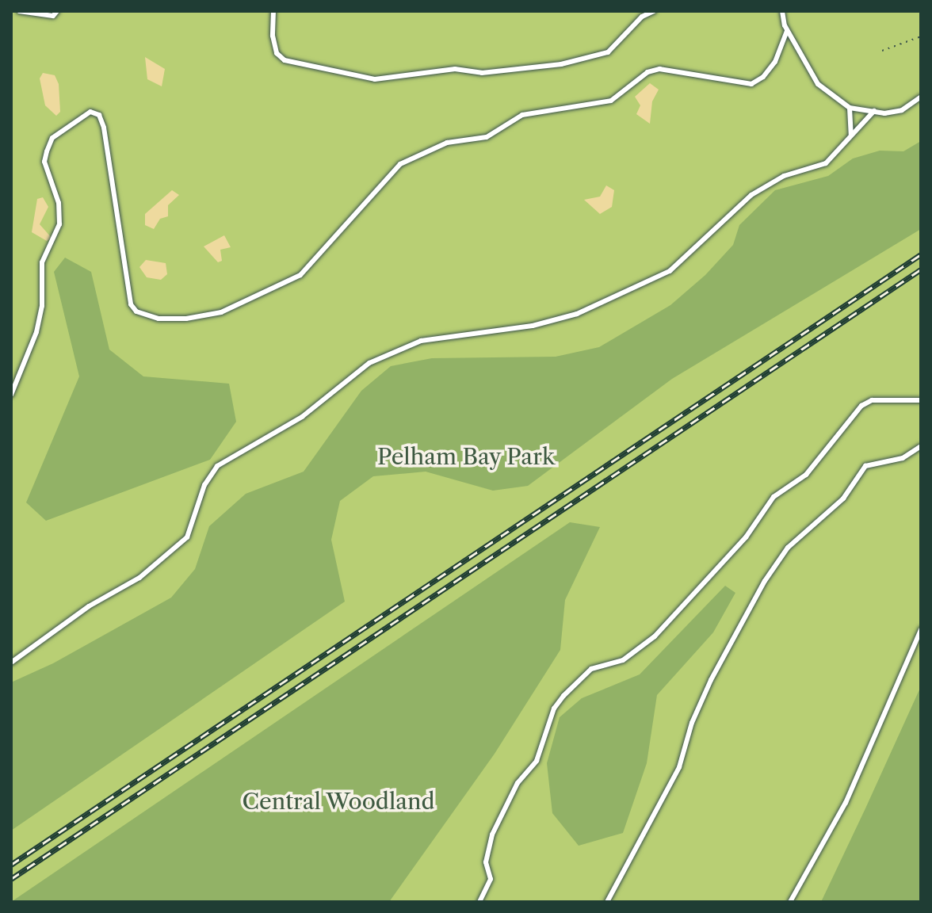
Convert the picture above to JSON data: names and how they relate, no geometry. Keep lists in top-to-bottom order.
{
  "parks": ["Pelham Bay Park", "Central Woodland"]
}
